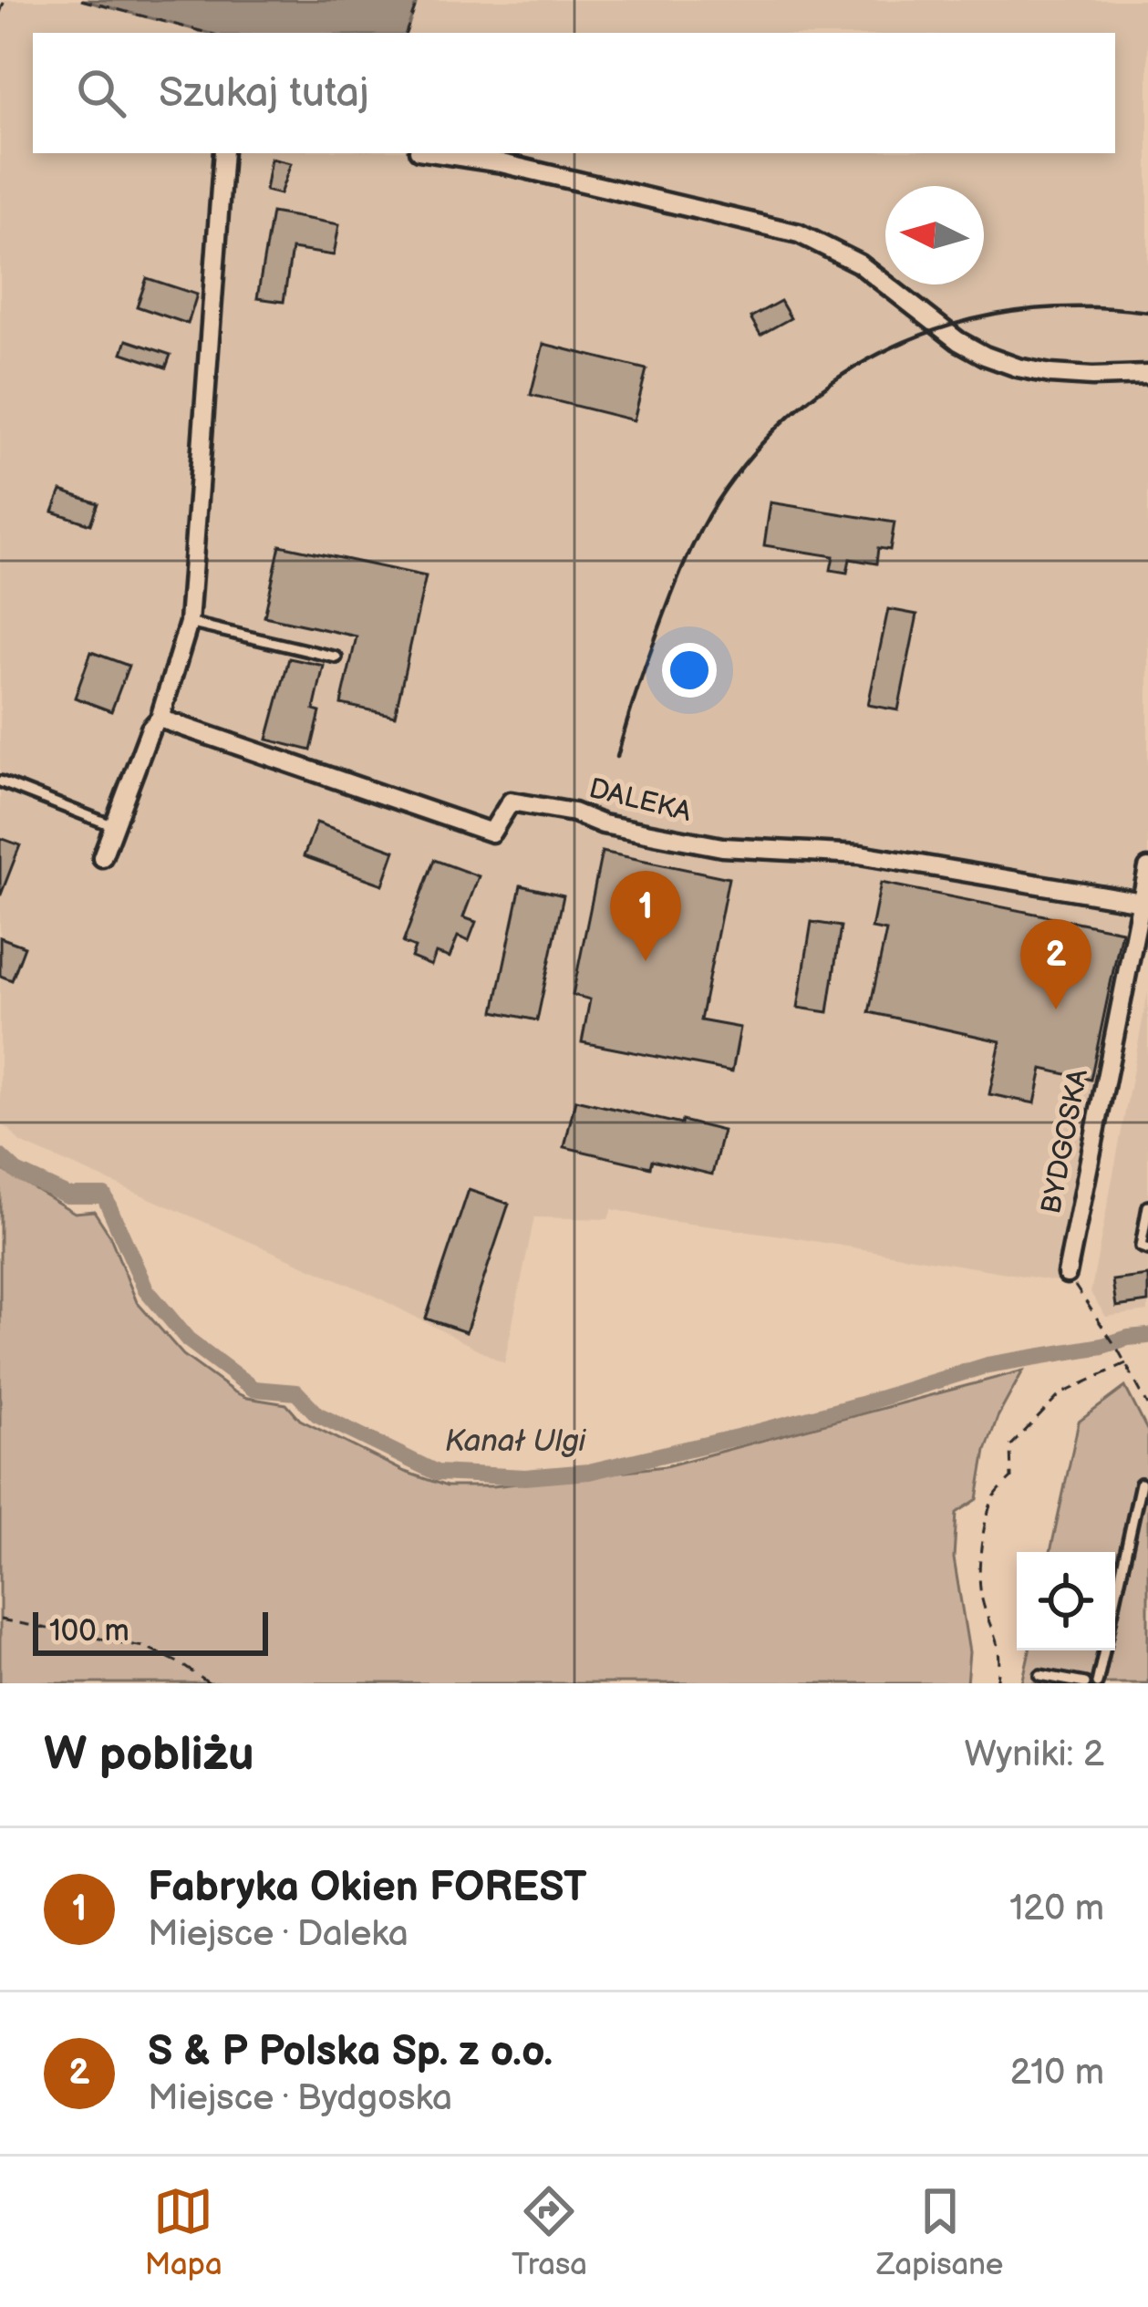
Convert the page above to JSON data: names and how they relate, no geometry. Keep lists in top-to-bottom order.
{
  "streets": {
    "street": ["DALEKA", "BYDGOSKA"]
  },
  "crossings": [
    ["DALEKA", "BYDGOSKA"]
  ],
  "water": ["Kanał Ulgi"],
  "scale_bar": "100 m",
  "north": "left",
  "page": {
    "search": "Szukaj tutaj",
    "pins": ["1", "2"],
    "scale": "100 m",
    "heading": ["W pobliżu", "Wyniki: 2"],
    "list": [
      {
        "mark": "1",
        "name": "Fabryka Okien FOREST",
        "note": "Miejsce · Daleka",
        "value": "120 m"
      },
      {
        "mark": "2",
        "name": "S & P Polska Sp. z o.o.",
        "note": "Miejsce · Bydgoska",
        "value": "210 m"
      }
    ],
    "nav": ["Mapa", "Trasa", "Zapisane"]
  }
}
